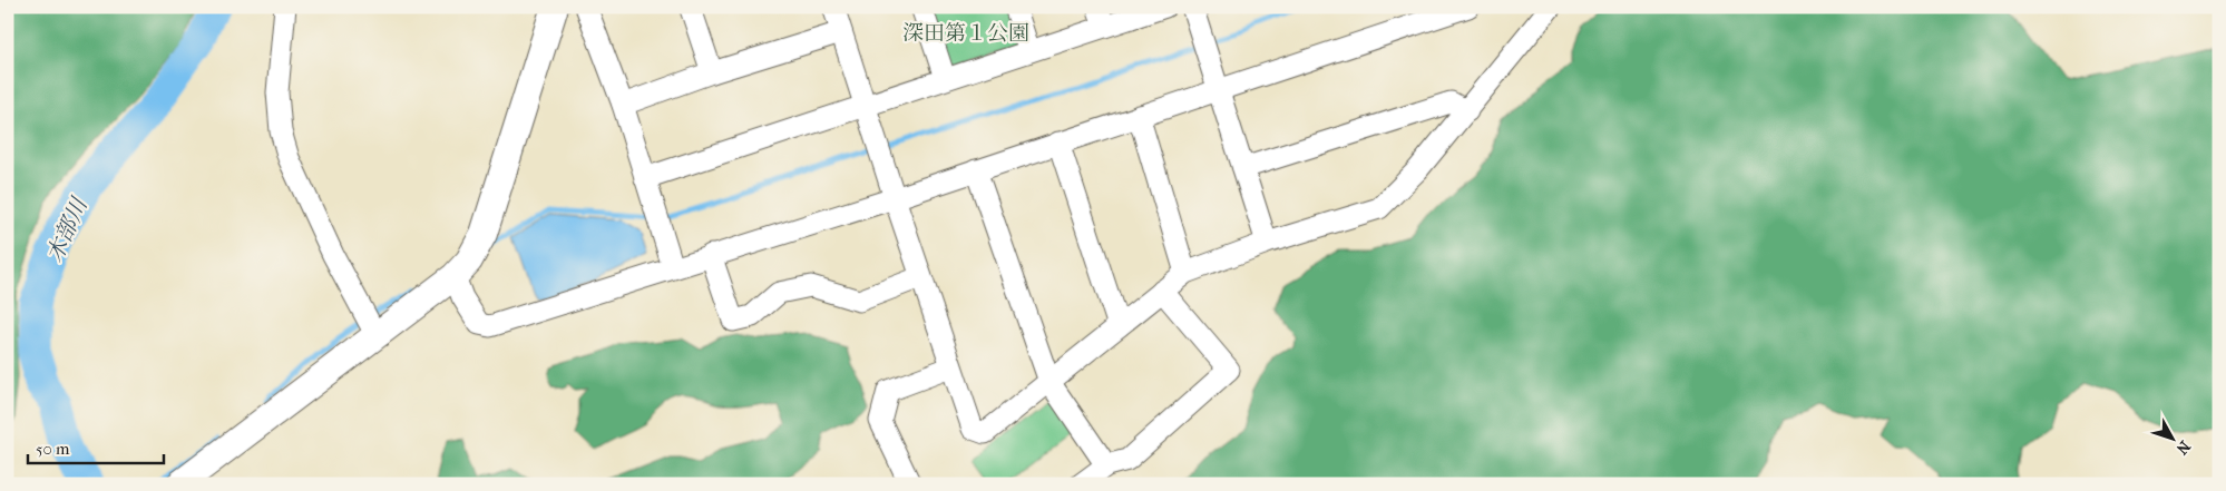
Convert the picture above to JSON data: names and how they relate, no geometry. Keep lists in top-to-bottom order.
{
  "water": ["木部川"],
  "parks": ["深田第１公園"],
  "scale_bar": "50 m",
  "north": "bottom right"
}
